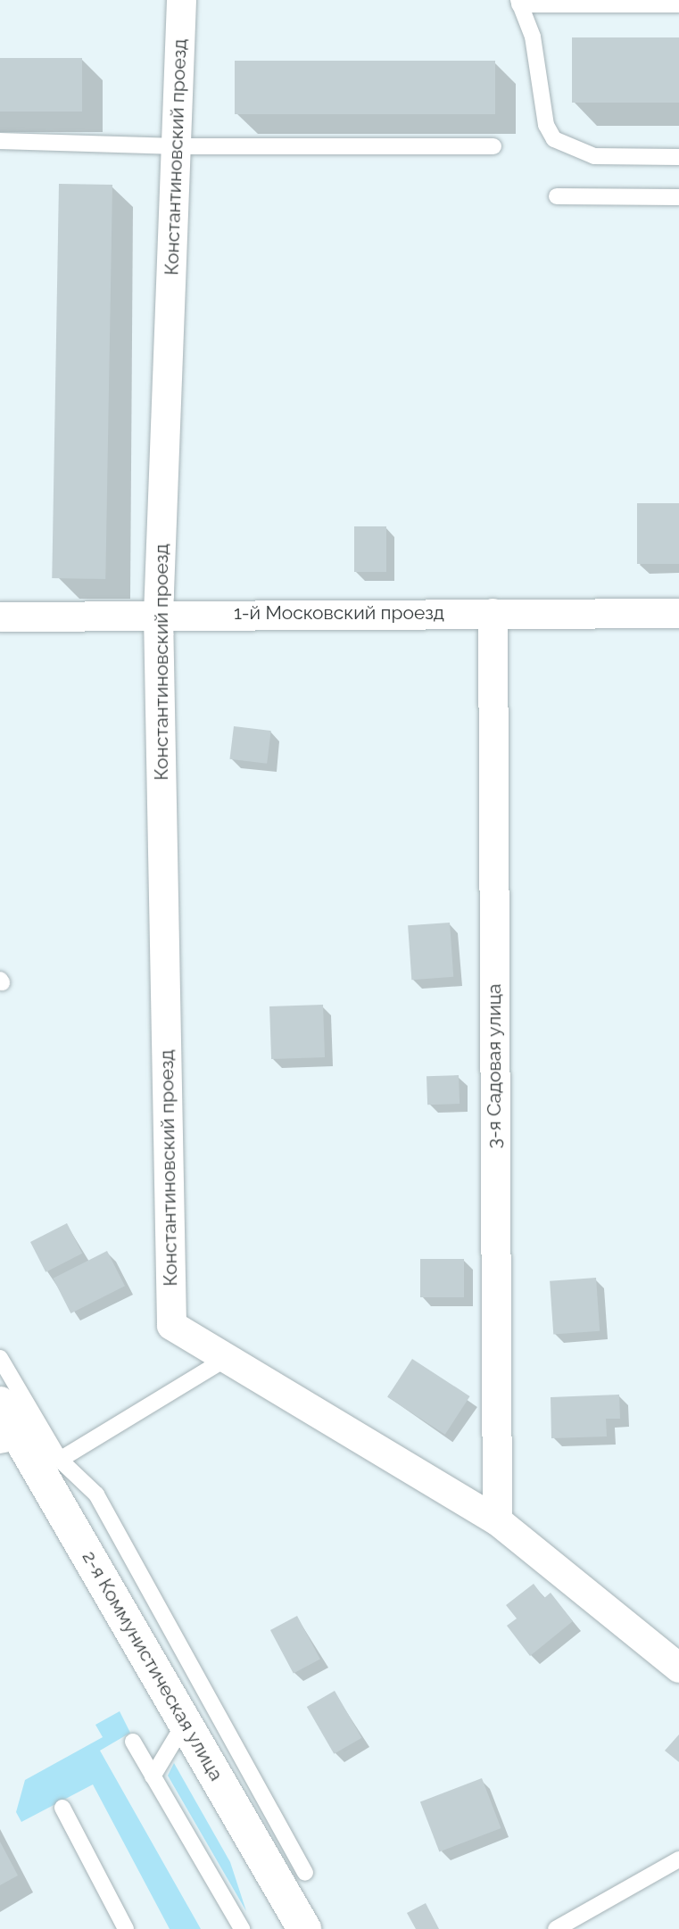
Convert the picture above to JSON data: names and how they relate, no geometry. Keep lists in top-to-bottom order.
{
  "streets": {
    "street": [
      "Константиновский проезд",
      "1-й Московский проезд",
      "3-я Садовая улица",
      "2-я Коммунистическая улица"
    ]
  },
  "crossings": [
    ["Константиновский проезд", "1-й Московский проезд"],
    ["1-й Московский проезд", "3-я Садовая улица"]
  ]
}
